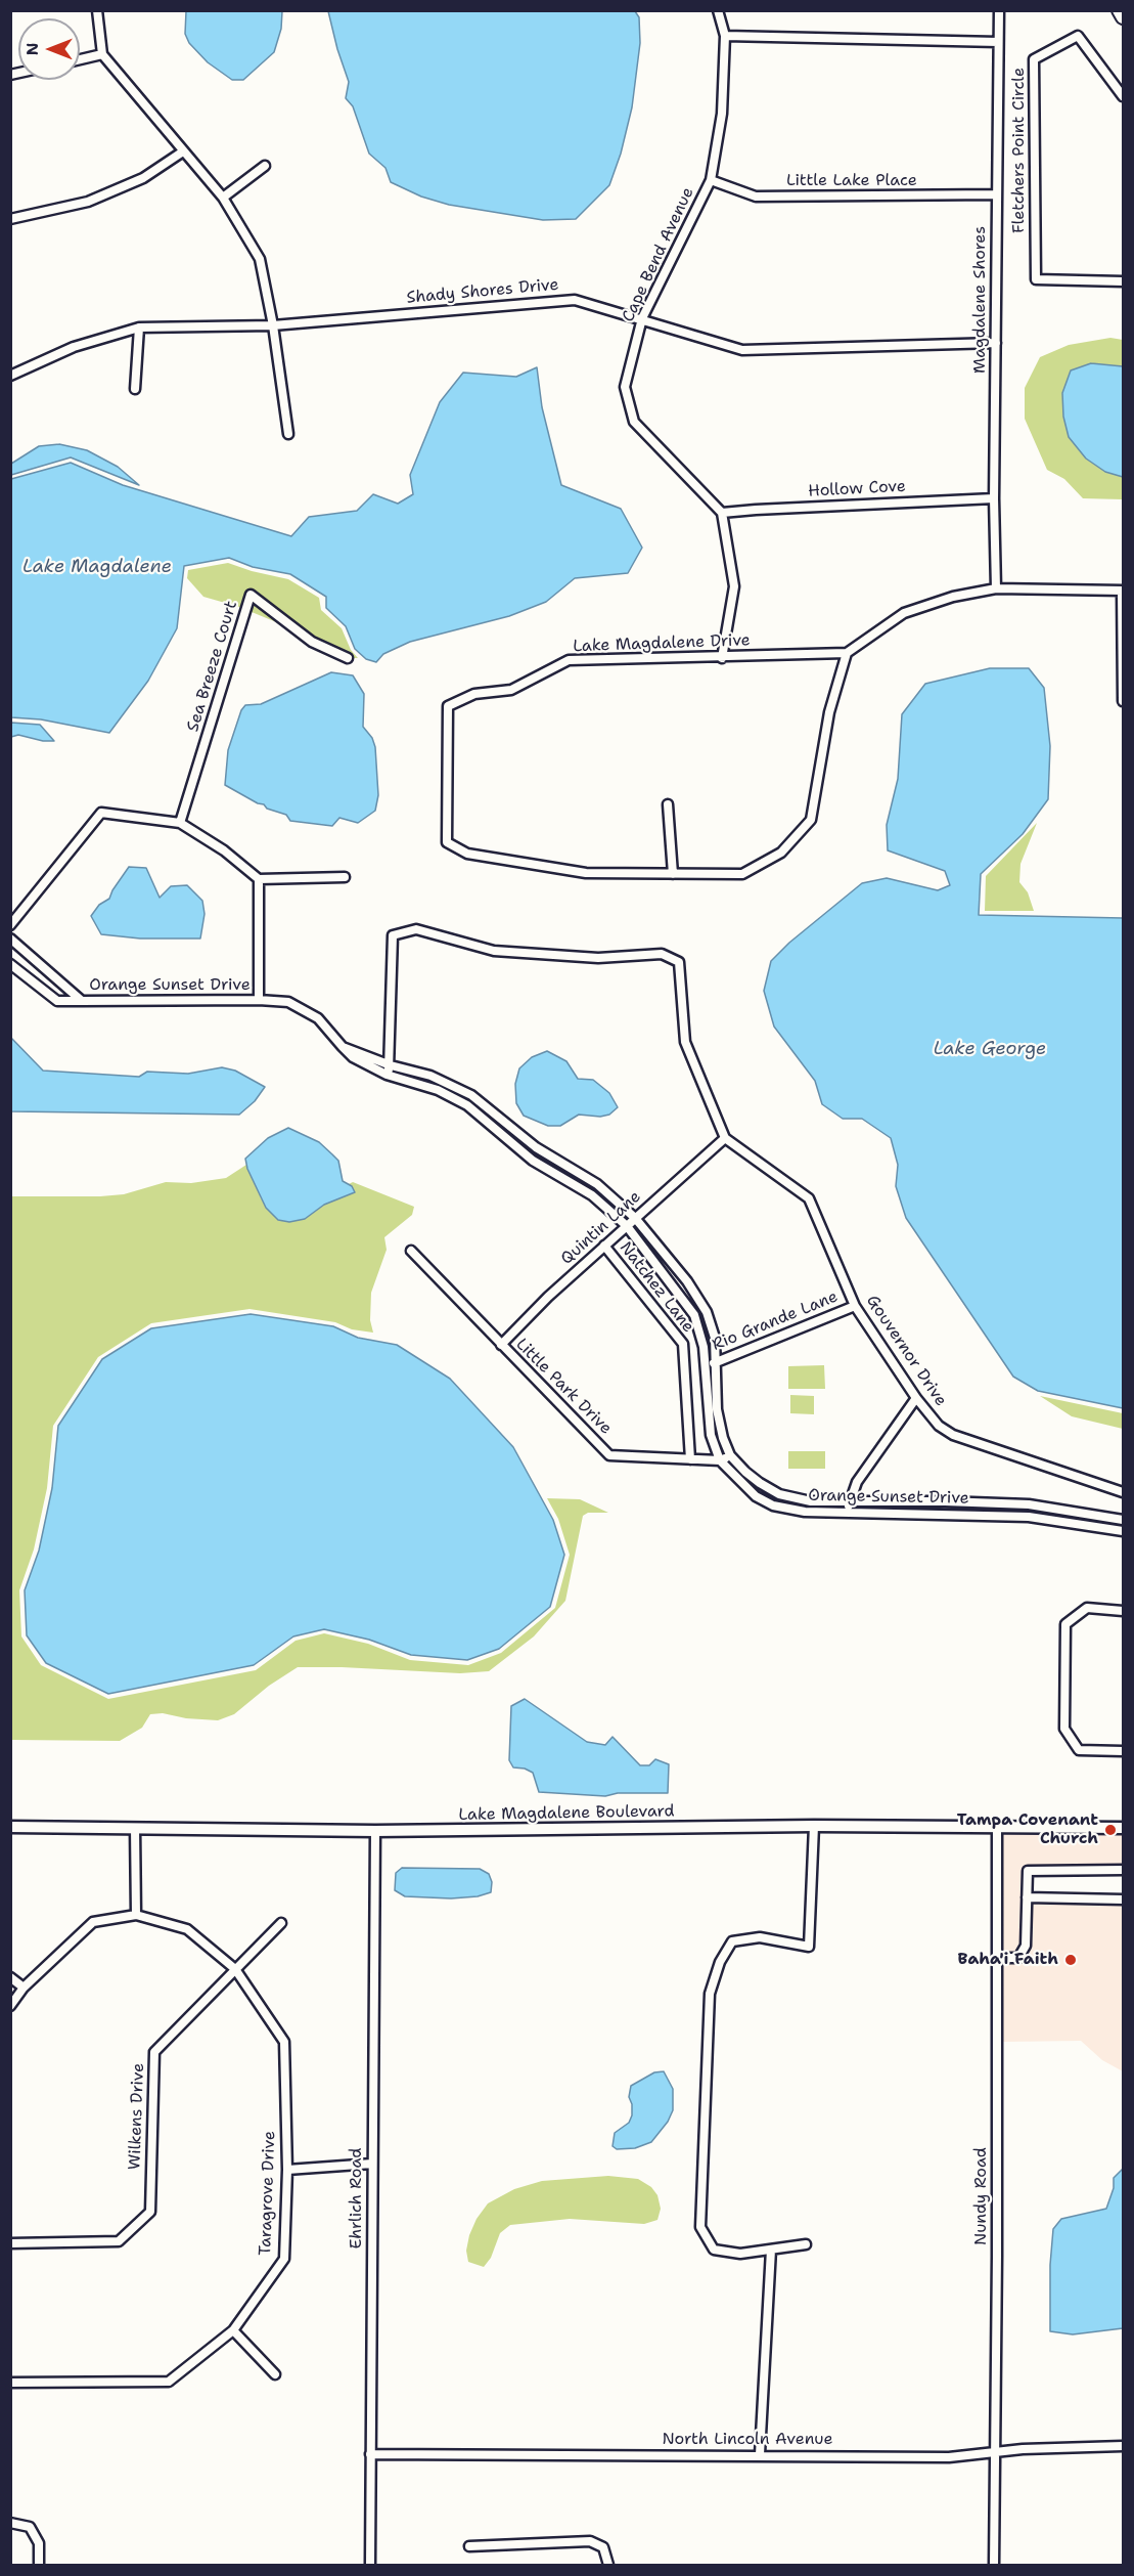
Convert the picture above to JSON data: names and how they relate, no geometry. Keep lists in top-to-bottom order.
{
  "streets": {
    "street": [
      "Fletchers Point Circle",
      "Little Lake Place",
      "Cape Bend Avenue",
      "Shady Shores Drive",
      "Magdalene Shores",
      "Hollow Cove",
      "Lake Magdalene Drive",
      "Sea Breeze Court",
      "Orange Sunset Drive",
      "Quintin Lane",
      "Natchez Lane",
      "Rio Grande Lane",
      "Gouvernor Drive",
      "Little Park Drive",
      "Lake Magdalene Boulevard",
      "Wilkens Drive",
      "Taragrove Drive",
      "Nundy Road",
      "Ehrlich Road",
      "North Lincoln Avenue"
    ]
  },
  "crossings": [
    ["Little Lake Place", "Cape Bend Avenue"],
    ["Little Lake Place", "Magdalene Shores"],
    ["Cape Bend Avenue", "Shady Shores Drive"],
    ["Cape Bend Avenue", "Hollow Cove"],
    ["Shady Shores Drive", "Magdalene Shores"],
    ["Magdalene Shores", "Hollow Cove"],
    ["Orange Sunset Drive", "Quintin Lane"],
    ["Orange Sunset Drive", "Rio Grande Lane"],
    ["Orange Sunset Drive", "Gouvernor Drive"],
    ["Orange Sunset Drive", "Little Park Drive"],
    ["Quintin Lane", "Natchez Lane"],
    ["Quintin Lane", "Gouvernor Drive"],
    ["Quintin Lane", "Little Park Drive"],
    ["Natchez Lane", "Little Park Drive"],
    ["Rio Grande Lane", "Gouvernor Drive"],
    ["Rio Grande Lane", "Little Park Drive"],
    ["Gouvernor Drive", "Little Park Drive"],
    ["Lake Magdalene Boulevard", "Nundy Road"],
    ["Lake Magdalene Boulevard", "Ehrlich Road"],
    ["Wilkens Drive", "Taragrove Drive"],
    ["Nundy Road", "North Lincoln Avenue"],
    ["Ehrlich Road", "North Lincoln Avenue"]
  ],
  "water": ["Lake Magdalene", "Lake George"],
  "places": ["Tampa Covenant Church", "Baha'i Faith"],
  "north": "left"
}
